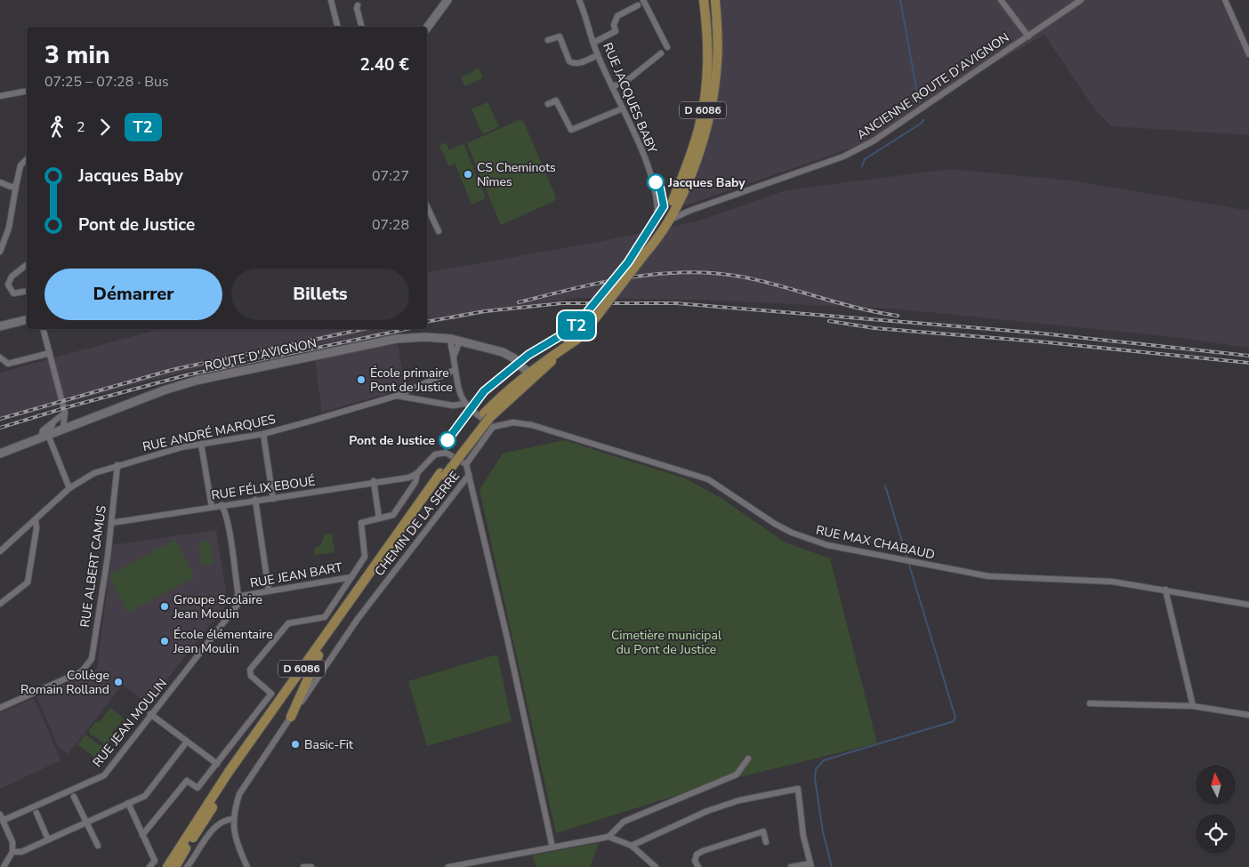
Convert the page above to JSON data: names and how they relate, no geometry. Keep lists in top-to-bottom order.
{
  "streets": {
    "main road": ["D 6086", "ROUTE D'AVIGNON"],
    "street": [
      "ANCIENNE ROUTE D'AVIGNON",
      "RUE JACQUES BABY",
      "RUE ANDRÉ MARQUES",
      "RUE FÉLIX EBOUÉ",
      "CHEMIN DE LA SERRE",
      "RUE MAX CHABAUD",
      "RUE ALBERT CAMUS",
      "RUE JEAN BART",
      "RUE JEAN MOULIN"
    ]
  },
  "crossings": [
    ["ANCIENNE ROUTE D'AVIGNON", "D 6086"],
    ["D 6086", "ROUTE D'AVIGNON"],
    ["RUE ANDRÉ MARQUES", "RUE ALBERT CAMUS"],
    ["RUE FÉLIX EBOUÉ", "RUE ALBERT CAMUS"],
    ["RUE JEAN BART", "RUE JEAN MOULIN"]
  ],
  "parks": ["Cimetière municipal du Pont de Justice"],
  "places": [
    "CS Cheminots Nîmes",
    "Jacques Baby",
    "École primaire Pont de Justice",
    "Pont de Justice",
    "Groupe Scolaire Jean Moulin",
    "École élémentaire Jean Moulin",
    "Collège Romain Rolland",
    "Basic-Fit"
  ],
  "lines": ["bus line T2"],
  "north": "top",
  "page": {
    "on_map": "T2",
    "heading": ["3 min", "07:25 – 07:28 · Bus", "2.40 €"],
    "legs": ["2", "T2"],
    "list": [
      {
        "name": "Jacques Baby",
        "value": "07:27"
      },
      {
        "name": "Pont de Justice",
        "value": "07:28"
      }
    ],
    "buttons": ["Démarrer", "Billets"]
  }
}
